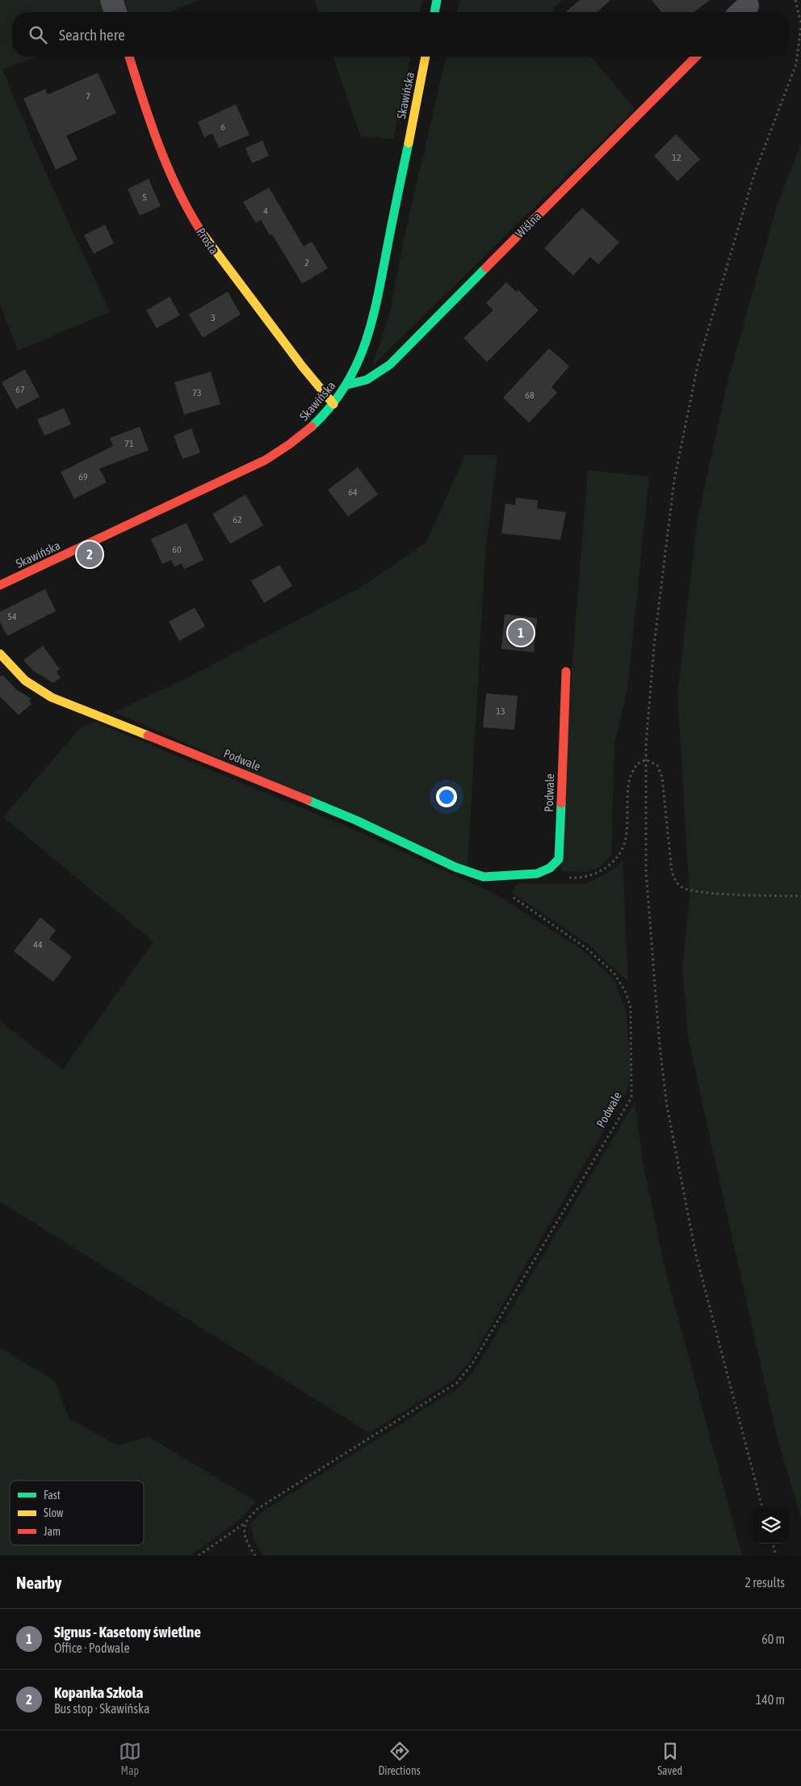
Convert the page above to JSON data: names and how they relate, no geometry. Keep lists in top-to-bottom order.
{
  "streets": {
    "street": [
      "Skawińska",
      "Wiślna",
      "Prosta",
      "Podwale"
    ]
  },
  "crossings": [
    ["Skawińska", "Wiślna"],
    ["Skawińska", "Prosta"]
  ],
  "house_numbers": [
    "7",
    "6",
    "12",
    "5",
    "4",
    "2",
    "3",
    "67",
    "73",
    "68",
    "71",
    "69",
    "64",
    "62",
    "60",
    "54",
    "13",
    "44"
  ],
  "legend": ["Fast", "Slow", "Jam"],
  "page": {
    "search": "Search here",
    "pins": ["2", "1"],
    "heading": ["Nearby", "2 results"],
    "list": [
      {
        "mark": "1",
        "name": "Signus - Kasetony świetlne",
        "note": "Office · Podwale",
        "value": "60 m"
      },
      {
        "mark": "2",
        "name": "Kopanka Szkoła",
        "note": "Bus stop · Skawińska",
        "value": "140 m"
      }
    ],
    "nav": ["Map", "Directions", "Saved"]
  }
}
